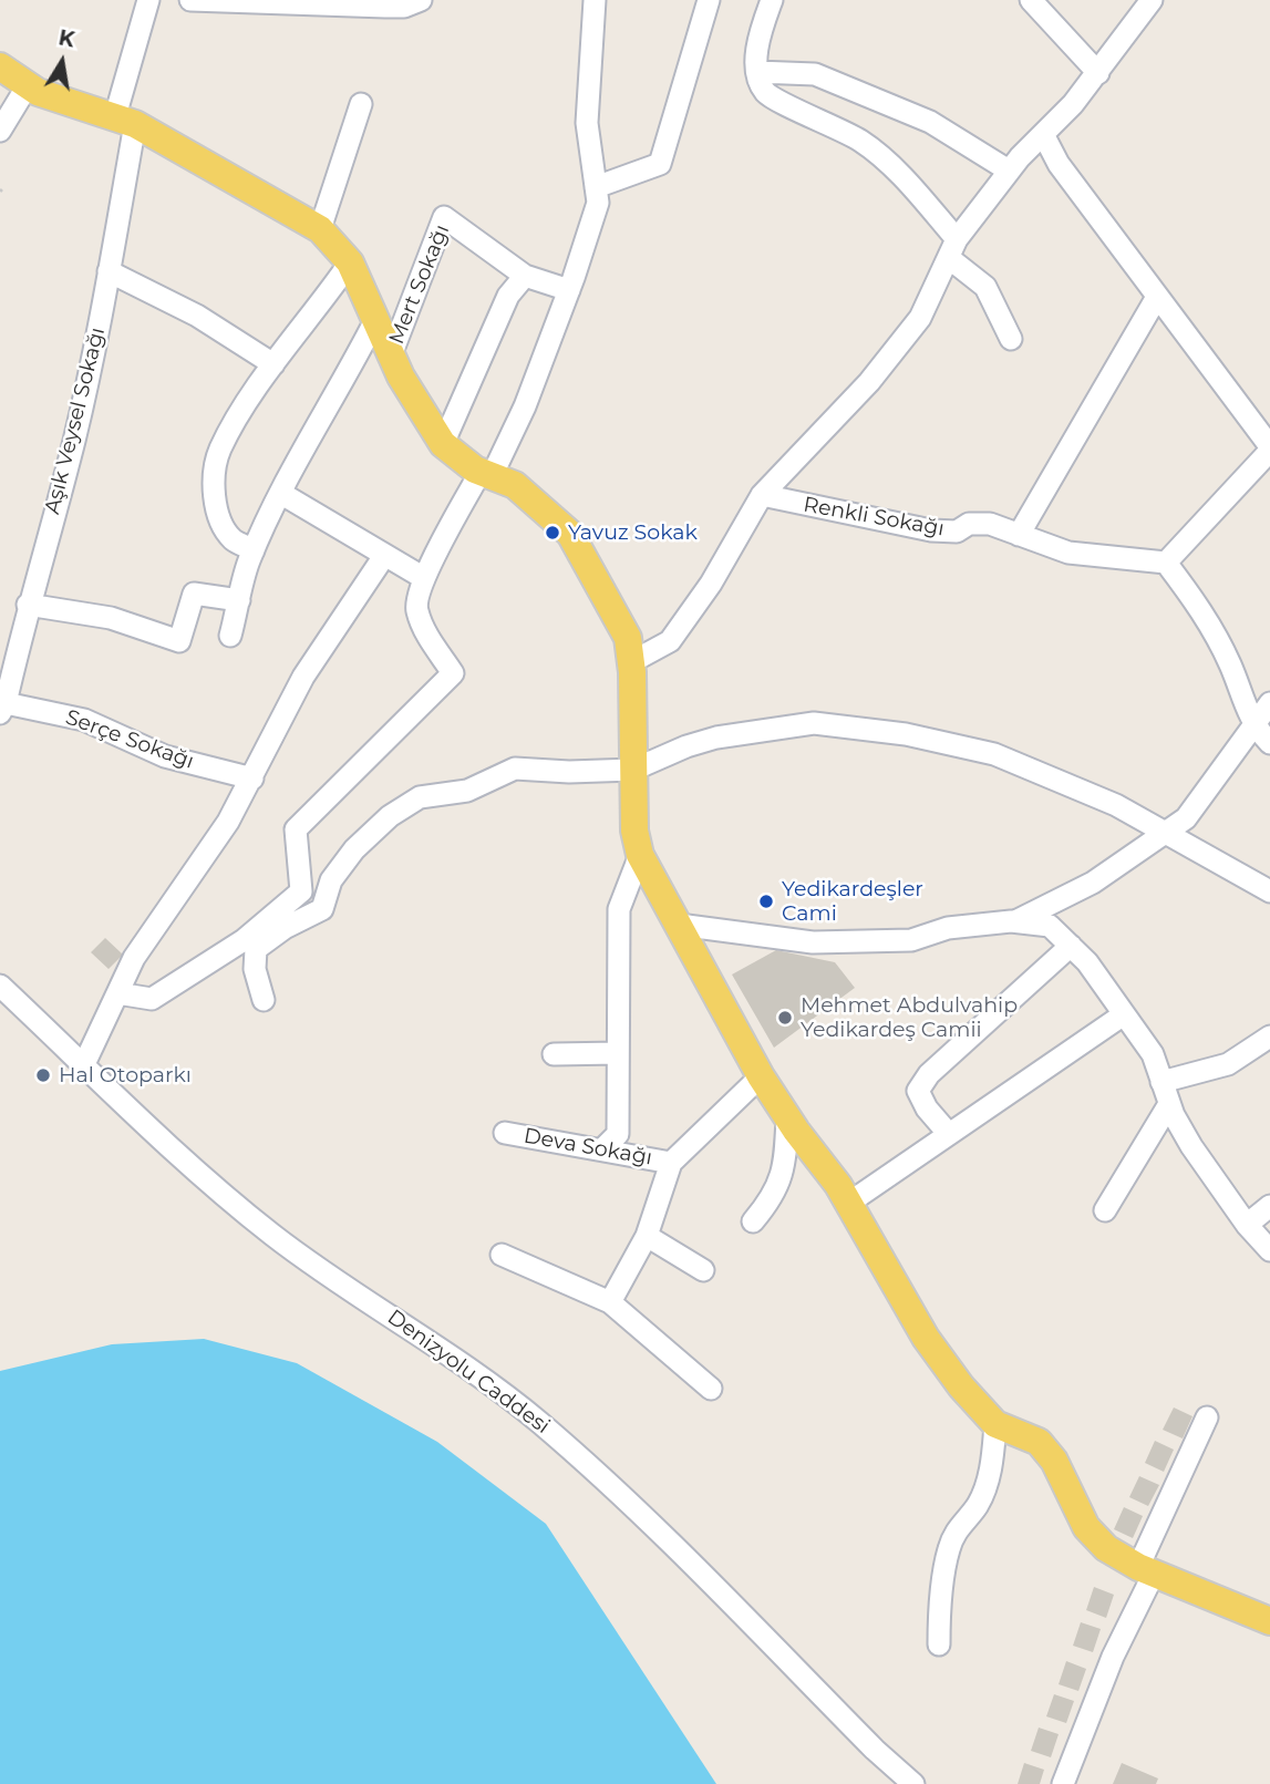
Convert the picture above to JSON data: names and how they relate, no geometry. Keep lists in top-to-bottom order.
{
  "streets": {
    "street": [
      "Mert Sokağı",
      "Aşık Veysel Sokağı",
      "Renkli Sokağı",
      "Serçe Sokağı",
      "Deva Sokağı",
      "Denizyolu Caddesi"
    ]
  },
  "crossings": [
    ["Aşık Veysel Sokağı", "Serçe Sokağı"]
  ],
  "places": [
    "Yavuz Sokak",
    "Yedikardeşler Cami",
    "Mehmet Abdulvahip Yedikardeş Camii",
    "Hal Otoparkı"
  ],
  "north": "top"
}
